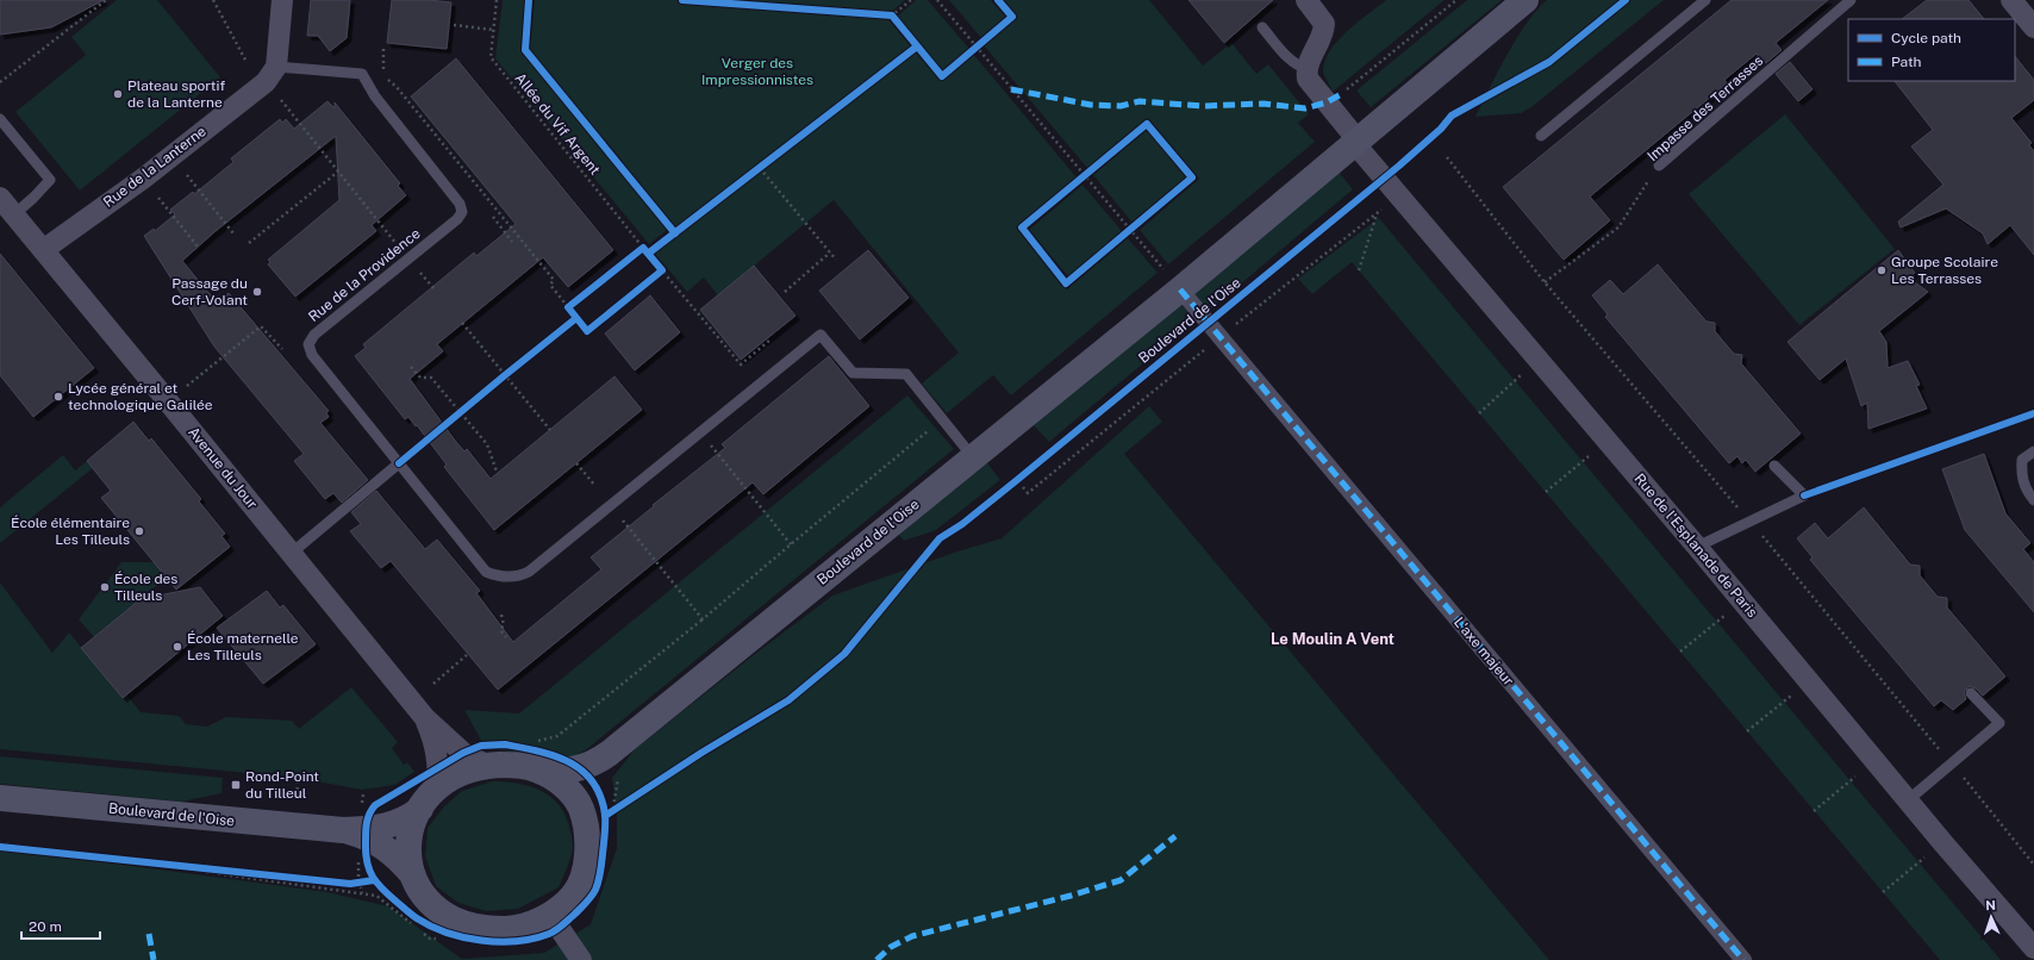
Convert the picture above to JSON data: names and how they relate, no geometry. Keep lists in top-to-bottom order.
{
  "streets": {
    "main road": ["Boulevard de l'Oise"],
    "street": [
      "Rue de la Lanterne",
      "Avenue du Jour",
      "Rue de l'Esplanade de Paris",
      "L'axe majeur"
    ],
    "lane": ["Impasse des Terrasses", "Rue de la Providence"],
    "path": ["Allée du Vif Argent"]
  },
  "crossings": [
    ["Rue de la Lanterne", "Rue de la Providence"],
    ["Rue de la Lanterne", "Avenue du Jour"],
    ["Rue de la Providence", "Boulevard de l'Oise"],
    ["Boulevard de l'Oise", "Rue de l'Esplanade de Paris"],
    ["Boulevard de l'Oise", "L'axe majeur"]
  ],
  "districts": ["Le Moulin A Vent"],
  "parks": ["Verger des Impressionnistes"],
  "places": {
    "other": [
      "Plateau sportif de la Lanterne",
      "Groupe Scolaire Les Terrasses",
      "Passage du Cerf-Volant",
      "Lycée général et technologique Galilée",
      "École élémentaire Les Tilleuls",
      "École des Tilleuls",
      "École maternelle Les Tilleuls"
    ],
    "transit": ["Rond-Point du Tilleul"]
  },
  "legend": ["Cycle path", "Path"],
  "scale_bar": "20 m",
  "north": "top"
}
